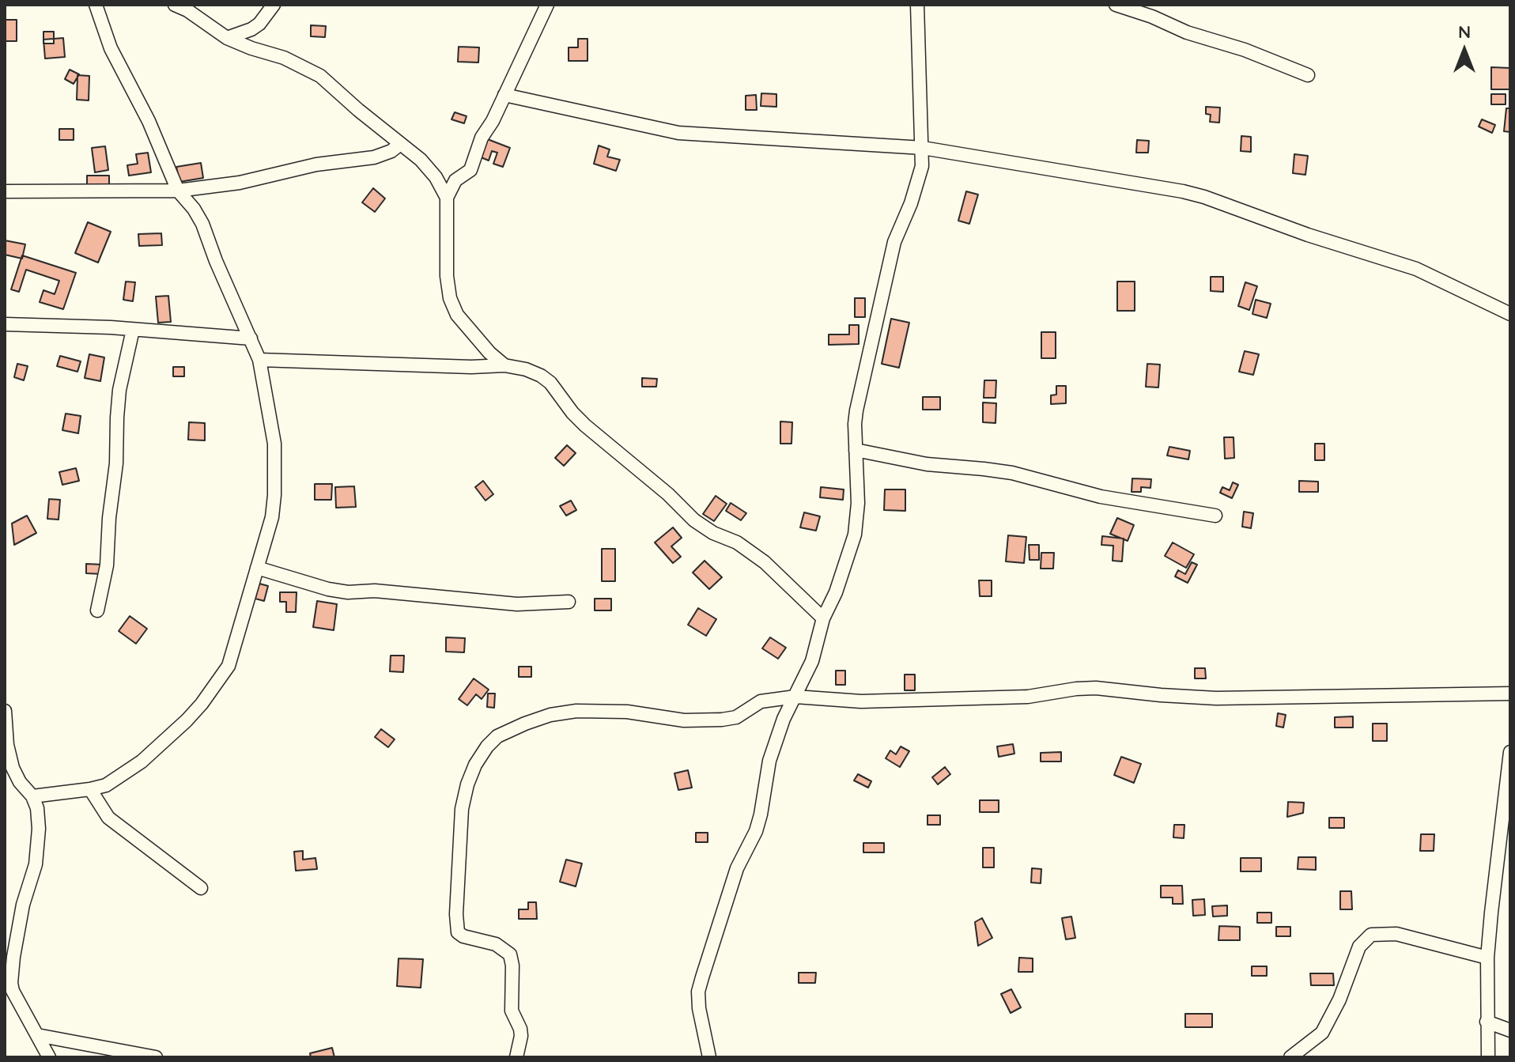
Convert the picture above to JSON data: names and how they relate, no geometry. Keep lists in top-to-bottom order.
{
  "north": "top"
}
